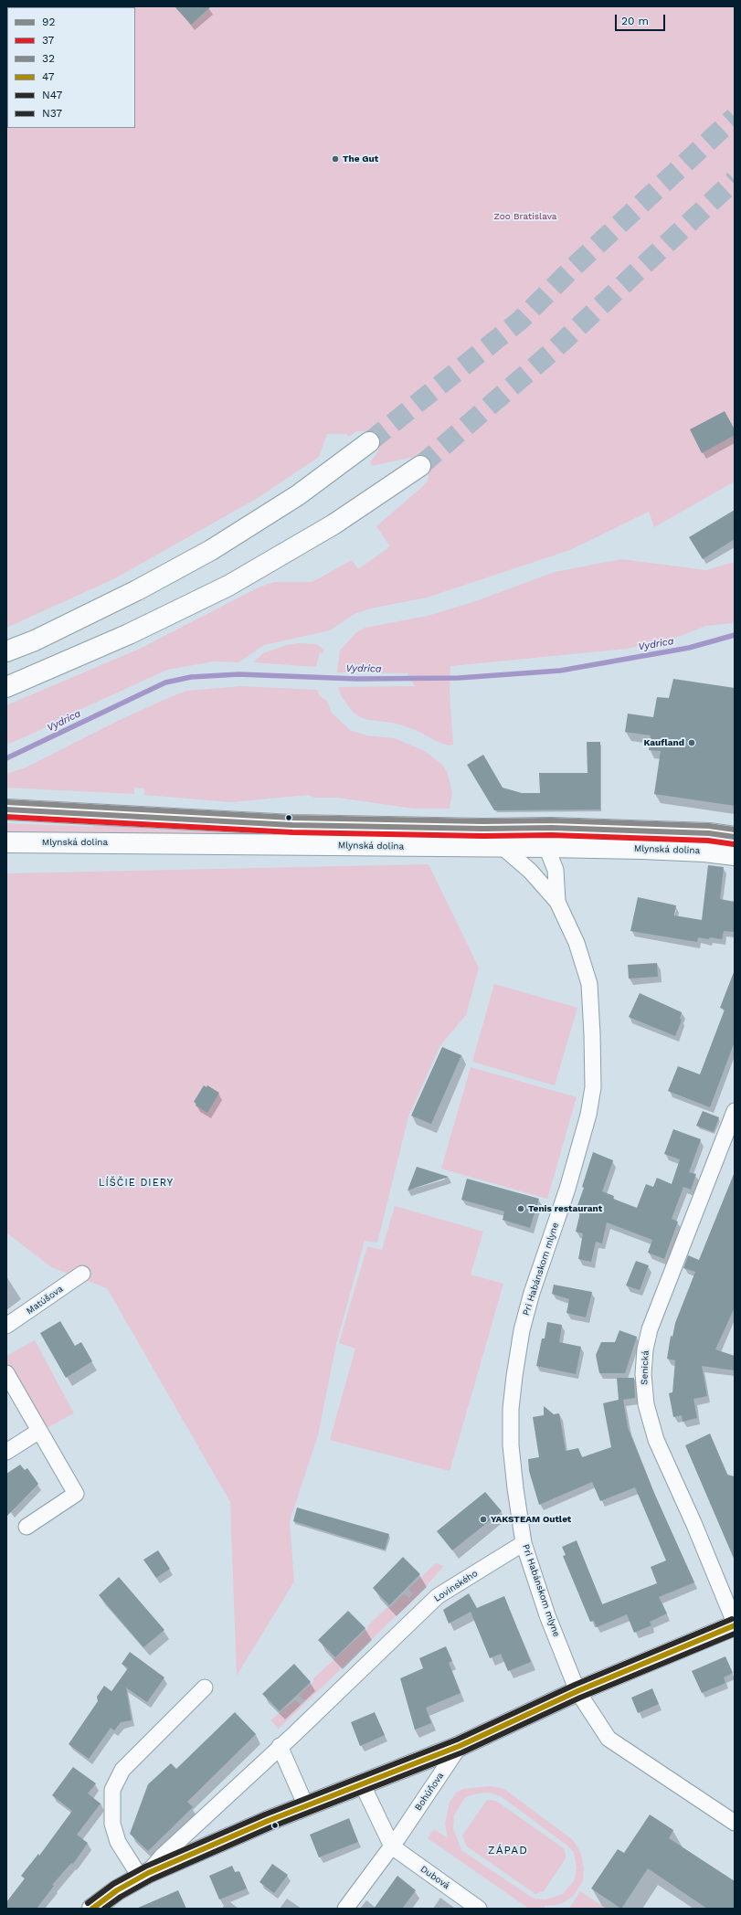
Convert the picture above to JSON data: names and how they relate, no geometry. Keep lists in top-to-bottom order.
{
  "streets": {
    "main road": ["Mlynská dolina", "Lovinského"],
    "street": [
      "Pri Habánskom mlyne",
      "Matúšova",
      "Senická",
      "Bohúňova",
      "Dubová"
    ]
  },
  "crossings": [
    ["Mlynská dolina", "Pri Habánskom mlyne"],
    ["Pri Habánskom mlyne", "Lovinského"],
    ["Bohúňova", "Dubová"]
  ],
  "districts": ["LÍŠČIE DIERY", "ZÁPAD"],
  "water": ["Vydrica"],
  "parks": ["Zoo Bratislava"],
  "places": [
    "The Gut",
    "Kaufland",
    "Tenis restaurant",
    "YAKSTEAM Outlet"
  ],
  "lines": [
    "transit line 32",
    "transit line 92",
    "transit line 37",
    "transit line N37",
    "transit line 47",
    "transit line N47"
  ],
  "legend": [
    "92",
    "37",
    "32",
    "47",
    "N47",
    "N37"
  ],
  "scale_bar": "20 m"
}
